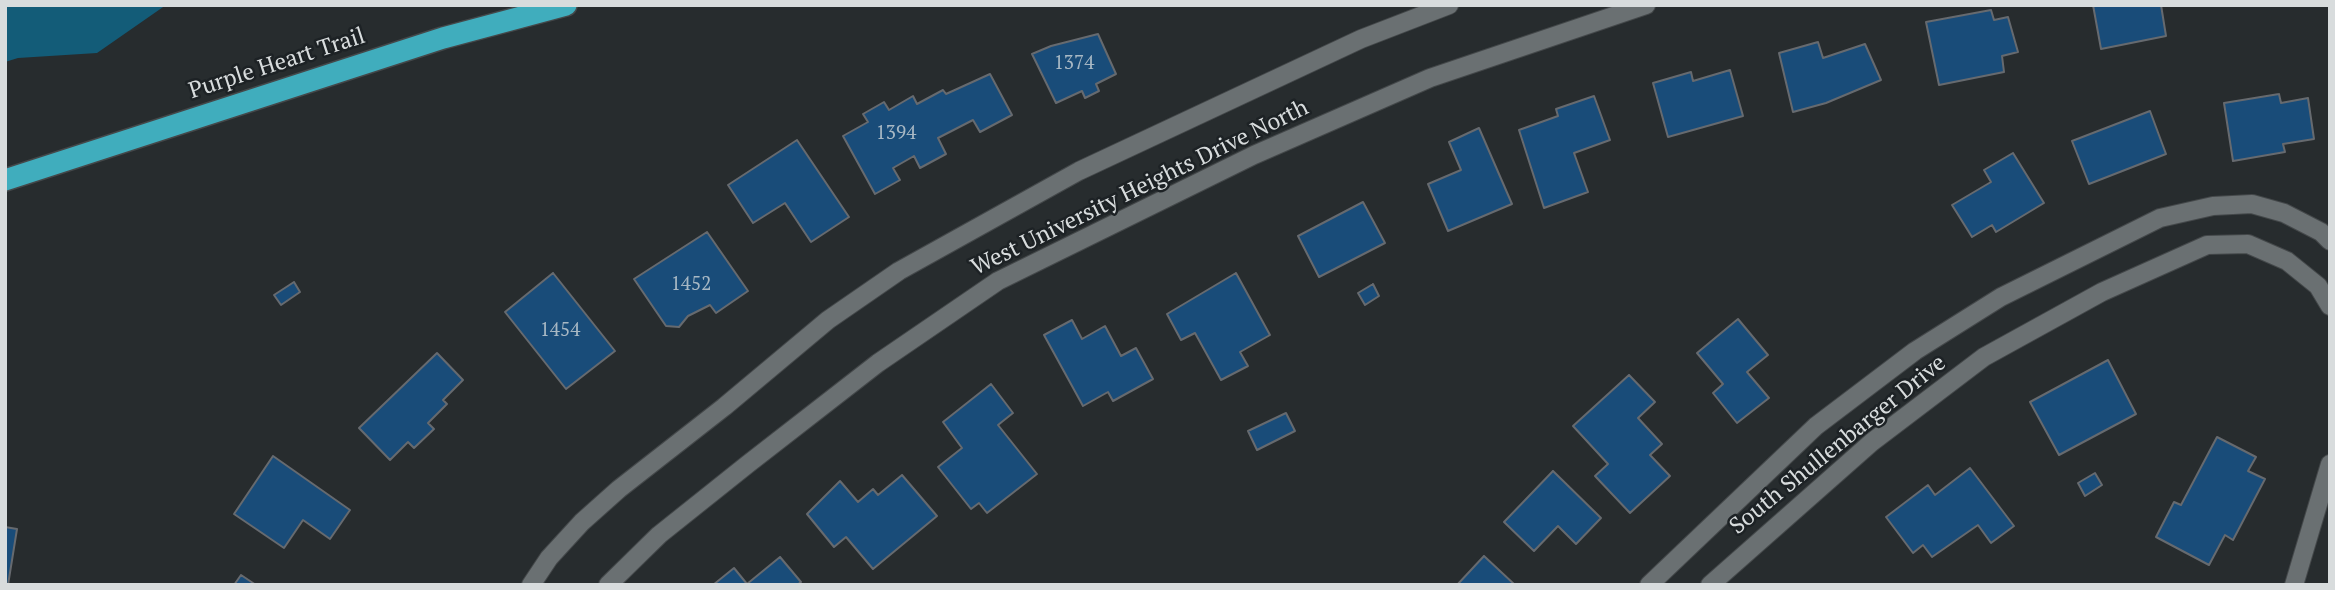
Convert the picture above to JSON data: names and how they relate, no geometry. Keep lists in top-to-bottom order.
{
  "streets": {
    "highway": ["Purple Heart Trail"],
    "street": ["West University Heights Drive North", "South Shullenbarger Drive"]
  },
  "house_numbers": [
    "1374",
    "1394",
    "1452",
    "1454"
  ]
}
